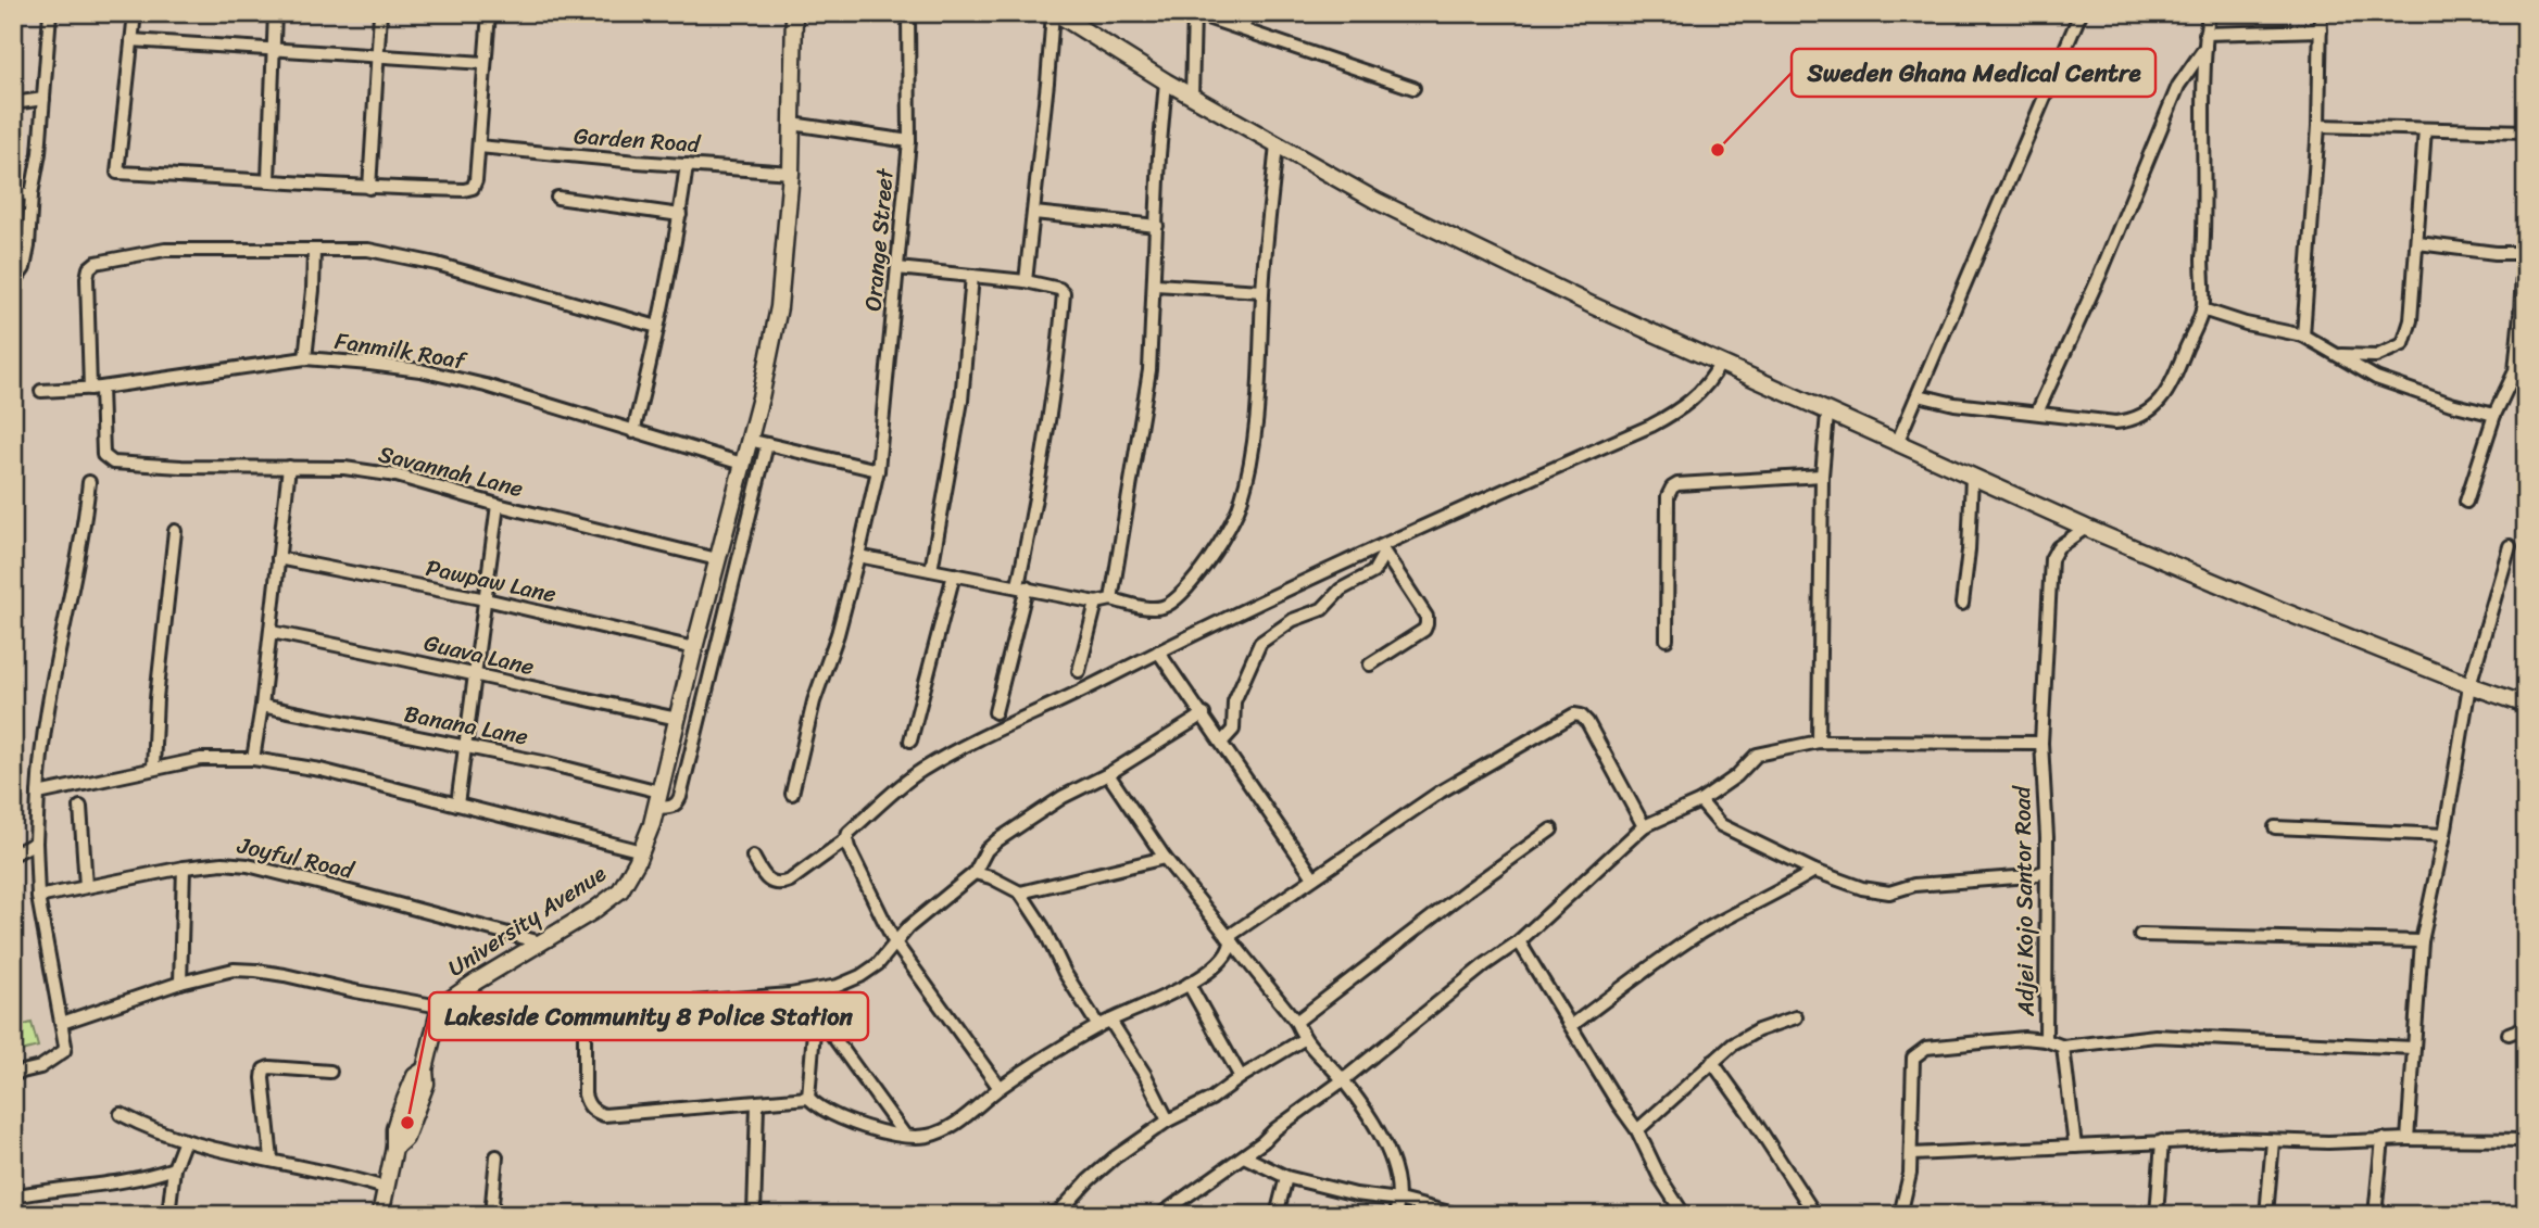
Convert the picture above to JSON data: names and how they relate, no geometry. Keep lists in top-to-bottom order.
{
  "streets": {
    "street": [
      "Garden Road",
      "Orange Street",
      "Fanmilk Roaf",
      "Savannah Lane",
      "Pawpaw Lane",
      "Guava Lane",
      "Banana Lane",
      "Joyful Road",
      "Adjei Kojo Santor Road",
      "University Avenue"
    ]
  },
  "crossings": [
    ["Garden Road", "University Avenue"],
    ["Fanmilk Roaf", "Savannah Lane"],
    ["Fanmilk Roaf", "University Avenue"],
    ["Savannah Lane", "University Avenue"],
    ["Pawpaw Lane", "University Avenue"],
    ["Guava Lane", "University Avenue"],
    ["Banana Lane", "University Avenue"],
    ["Joyful Road", "University Avenue"]
  ],
  "places": ["Sweden Ghana Medical Centre", "Lakeside Community 8 Police Station"]
}
